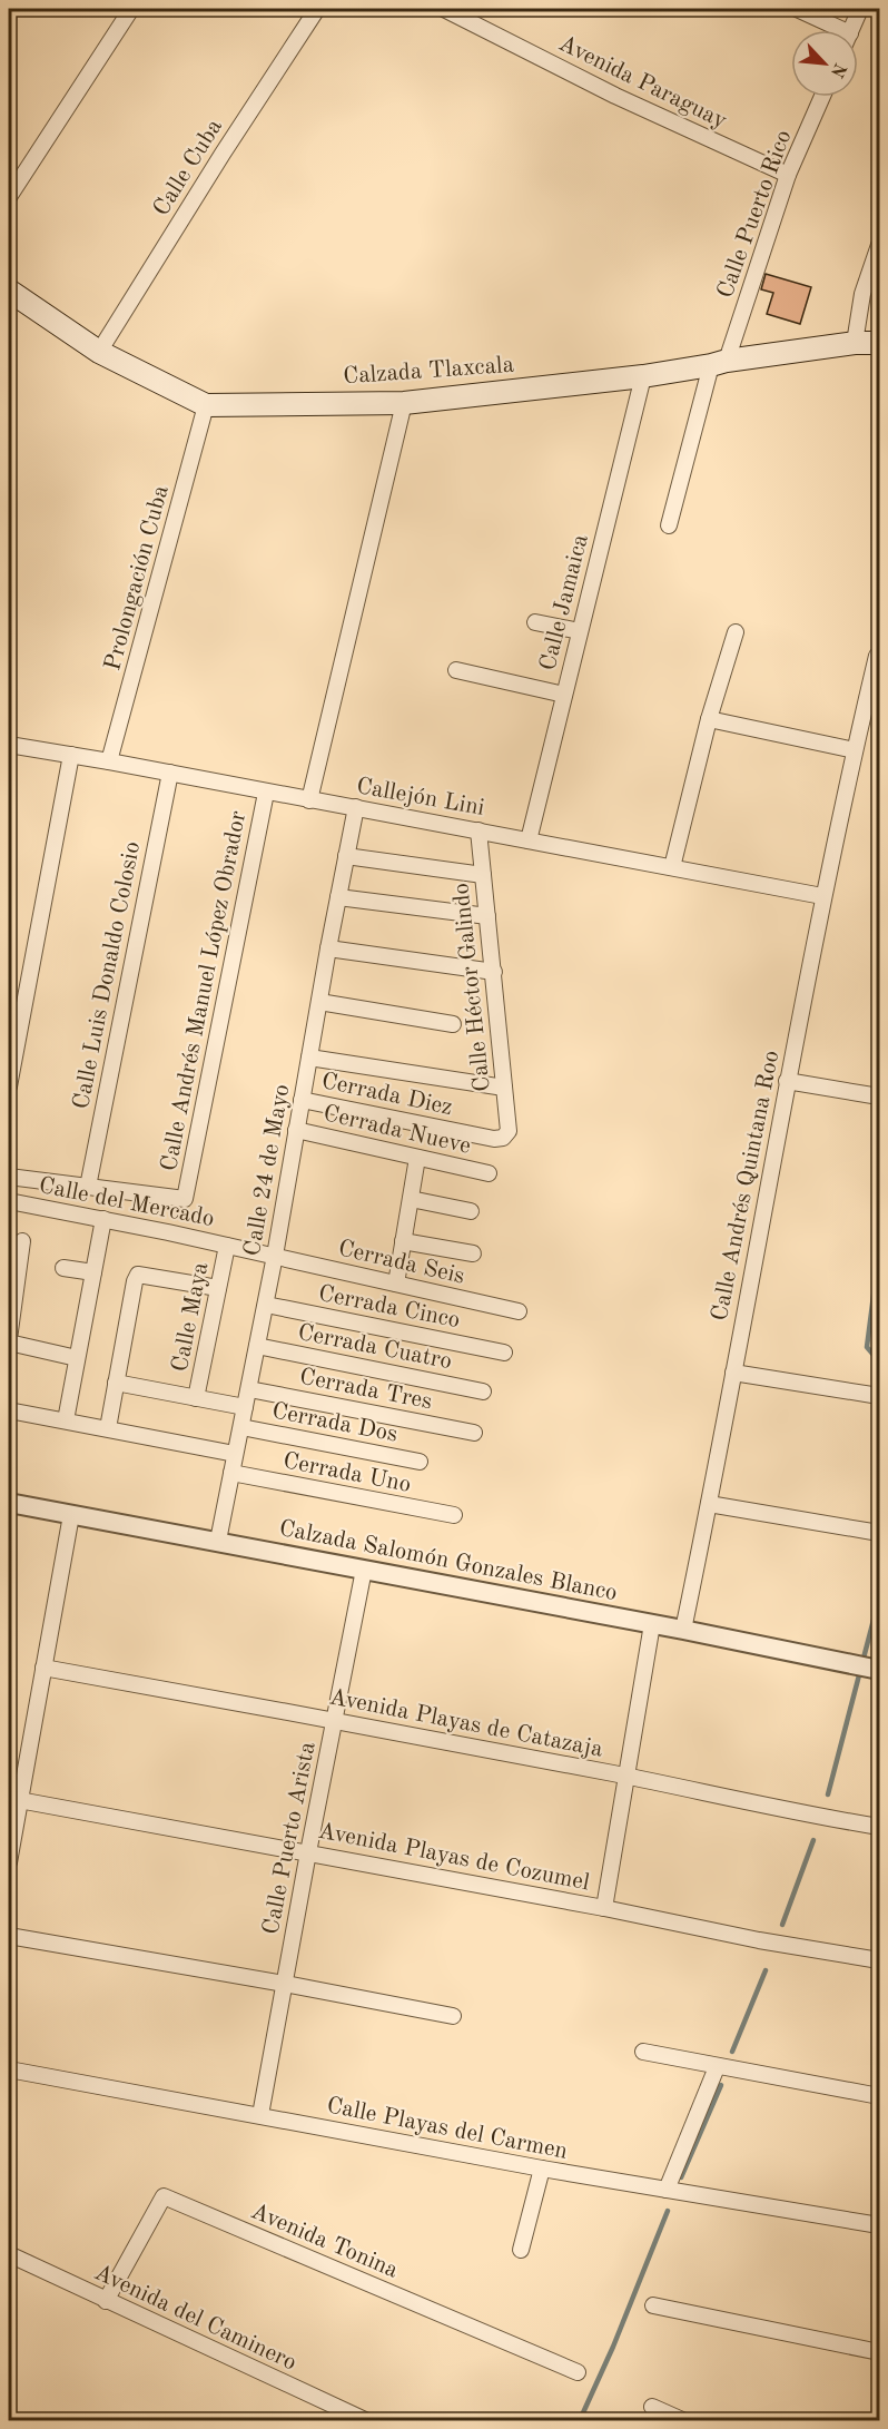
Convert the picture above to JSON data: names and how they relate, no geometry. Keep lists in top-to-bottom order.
{
  "streets": {
    "main road": ["Calzada Tlaxcala"],
    "street": [
      "Avenida Paraguay",
      "Calle Cuba",
      "Calle Puerto Rico",
      "Prolongación Cuba",
      "Calle Jamaica",
      "Callejón Lini",
      "Calle Luis Donaldo Colosio",
      "Calle Héctor Galindo",
      "Calle Andrés Manuel López Obrador",
      "Cerrada Diez",
      "Cerrada Nueve",
      "Calle 24 de Mayo",
      "Calle Andrés Quintana Roo",
      "Calle del Mercado",
      "Cerrada Seis",
      "Cerrada Cinco",
      "Calle Maya",
      "Cerrada Cuatro",
      "Cerrada Tres",
      "Cerrada Dos",
      "Cerrada Uno",
      "Calzada Salomón Gonzales Blanco",
      "Avenida Playas de Catazaja",
      "Calle Puerto Arista",
      "Avenida Playas de Cozumel",
      "Calle Playas del Carmen",
      "Avenida Tonina",
      "Avenida del Caminero"
    ]
  },
  "crossings": [
    ["Avenida Paraguay", "Calle Puerto Rico"],
    ["Calle Cuba", "Calzada Tlaxcala"],
    ["Calle Puerto Rico", "Calzada Tlaxcala"],
    ["Calzada Tlaxcala", "Prolongación Cuba"],
    ["Calzada Tlaxcala", "Calle Jamaica"],
    ["Prolongación Cuba", "Callejón Lini"],
    ["Calle Jamaica", "Callejón Lini"],
    ["Callejón Lini", "Calle Luis Donaldo Colosio"],
    ["Callejón Lini", "Calle Héctor Galindo"],
    ["Callejón Lini", "Calle Andrés Manuel López Obrador"],
    ["Callejón Lini", "Calle 24 de Mayo"],
    ["Callejón Lini", "Calle Andrés Quintana Roo"],
    ["Calle Luis Donaldo Colosio", "Calle del Mercado"],
    ["Calle Héctor Galindo", "Cerrada Diez"],
    ["Calle Andrés Manuel López Obrador", "Calle del Mercado"],
    ["Cerrada Diez", "Calle 24 de Mayo"],
    ["Cerrada Nueve", "Calle 24 de Mayo"],
    ["Calle 24 de Mayo", "Calle del Mercado"],
    ["Calle 24 de Mayo", "Cerrada Seis"],
    ["Calle 24 de Mayo", "Cerrada Cinco"],
    ["Calle 24 de Mayo", "Cerrada Cuatro"],
    ["Calle 24 de Mayo", "Cerrada Tres"],
    ["Calle 24 de Mayo", "Cerrada Dos"],
    ["Calle 24 de Mayo", "Cerrada Uno"],
    ["Calle 24 de Mayo", "Calzada Salomón Gonzales Blanco"],
    ["Calle Andrés Quintana Roo", "Calzada Salomón Gonzales Blanco"],
    ["Calle del Mercado", "Cerrada Seis"],
    ["Calle del Mercado", "Calle Maya"],
    ["Calzada Salomón Gonzales Blanco", "Calle Puerto Arista"],
    ["Avenida Playas de Catazaja", "Calle Puerto Arista"],
    ["Calle Puerto Arista", "Avenida Playas de Cozumel"],
    ["Calle Puerto Arista", "Calle Playas del Carmen"],
    ["Avenida Tonina", "Avenida del Caminero"]
  ],
  "north": "bottom right"
}
